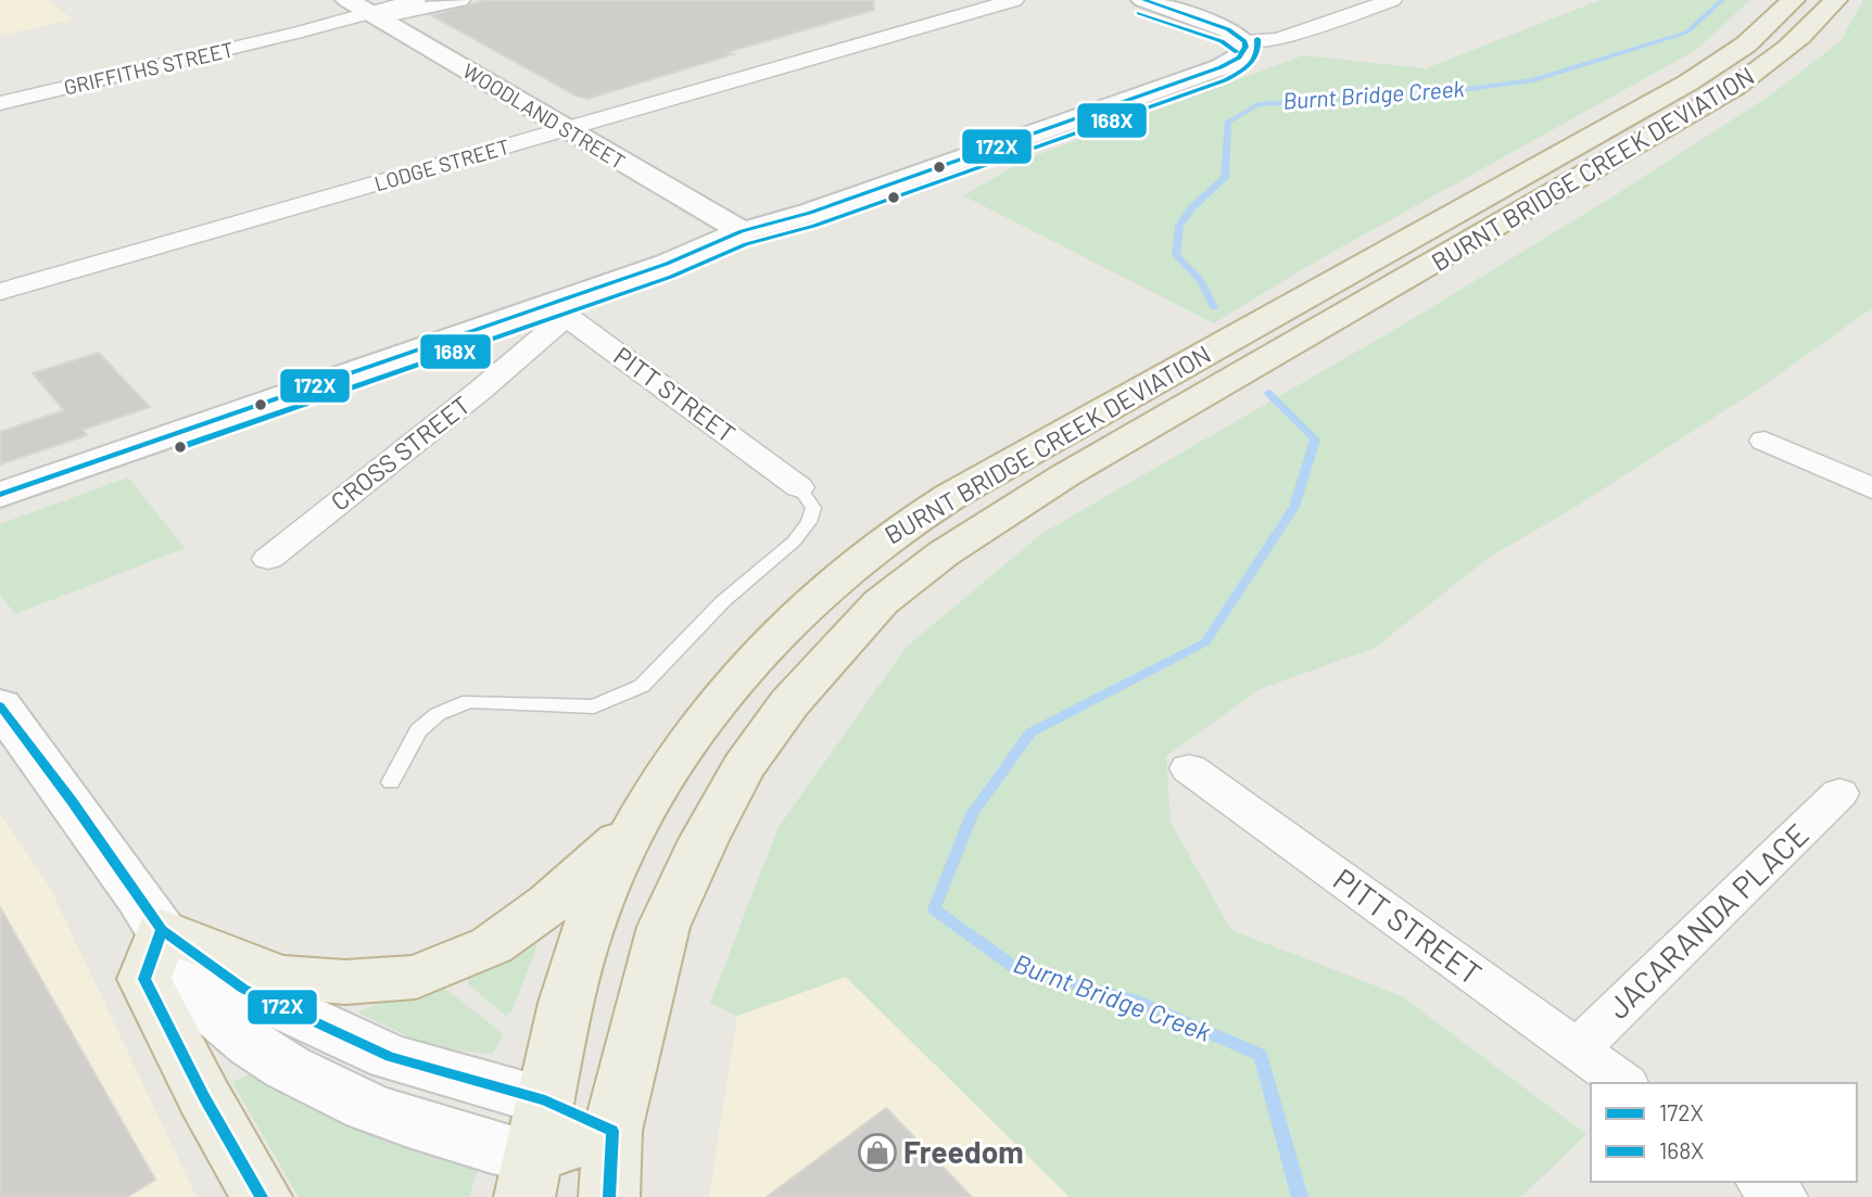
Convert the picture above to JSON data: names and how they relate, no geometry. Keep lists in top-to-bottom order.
{
  "streets": {
    "highway": ["BURNT BRIDGE CREEK DEVIATION"],
    "street": [
      "GRIFFITHS STREET",
      "WOODLAND STREET",
      "LODGE STREET",
      "PITT STREET",
      "CROSS STREET",
      "JACARANDA PLACE"
    ]
  },
  "crossings": [
    ["GRIFFITHS STREET", "WOODLAND STREET"],
    ["WOODLAND STREET", "LODGE STREET"],
    ["PITT STREET", "CROSS STREET"],
    ["PITT STREET", "JACARANDA PLACE"]
  ],
  "water": ["Burnt Bridge Creek"],
  "places": {
    "shop": ["Freedom"]
  },
  "lines": ["transit line 172X", "transit line 168X"],
  "legend": ["172X", "168X"]
}
